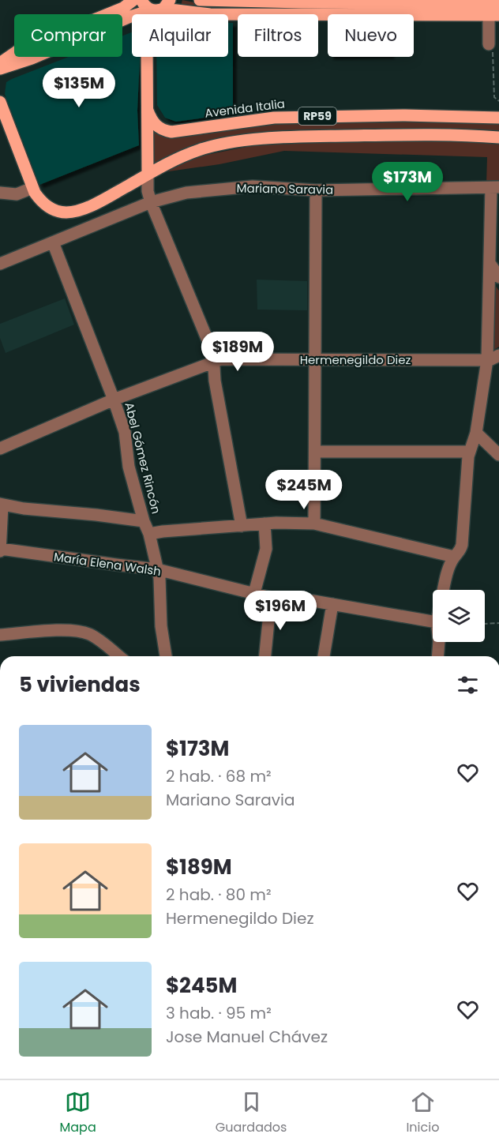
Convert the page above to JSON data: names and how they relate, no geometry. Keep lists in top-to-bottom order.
{
  "streets": {
    "main road": ["Avenida Italia", "RP59"],
    "street": [
      "Mariano Saravia",
      "Hermenegildo Diez",
      "Abel Gómez Rincón",
      "María Elena Walsh"
    ]
  },
  "crossings": [
    ["Mariano Saravia", "Abel Gómez Rincón"],
    ["Hermenegildo Diez", "Abel Gómez Rincón"],
    ["Abel Gómez Rincón", "María Elena Walsh"]
  ],
  "page": {
    "chip": [
      "Comprar",
      "Alquilar",
      "Filtros",
      "Nuevo"
    ],
    "price": [
      "$135M",
      "$173M",
      "$189M",
      "$245M",
      "$196M"
    ],
    "heading": "5 viviendas",
    "list": [
      {
        "name": "$173M",
        "note": "2 hab. · 68 m² · Mariano Saravia"
      },
      {
        "name": "$189M",
        "note": "2 hab. · 80 m² · Hermenegildo Diez"
      },
      {
        "name": "$245M",
        "note": "3 hab. · 95 m² · Jose Manuel Chávez"
      }
    ],
    "tabs": ["Mapa", "Guardados", "Inicio"]
  }
}
